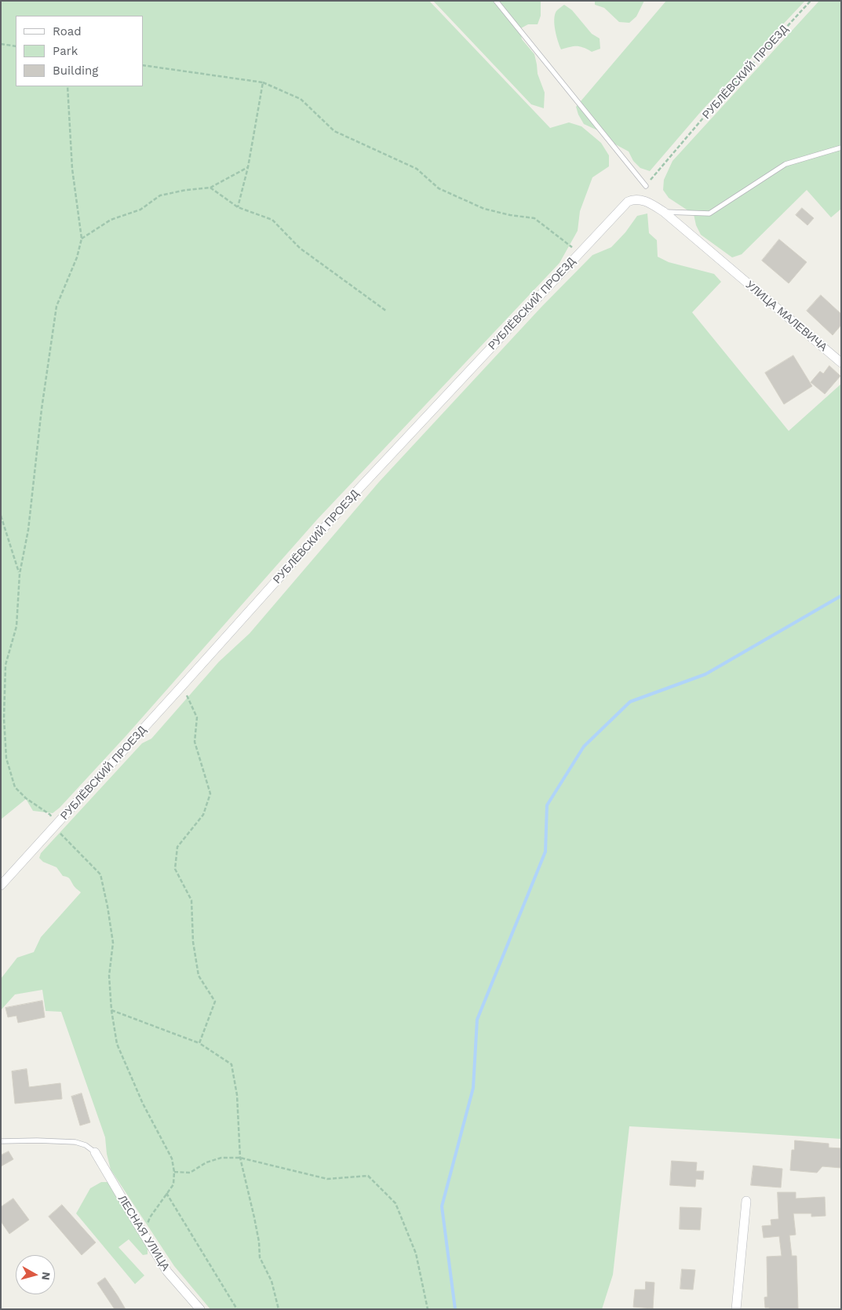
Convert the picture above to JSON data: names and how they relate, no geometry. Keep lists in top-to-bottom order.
{
  "streets": {
    "street": ["РУБЛЁВСКИЙ ПРОЕЗД", "УЛИЦА МАЛЕВИЧА", "ЛЕСНАЯ УЛИЦА"]
  },
  "crossings": [
    ["РУБЛЁВСКИЙ ПРОЕЗД", "УЛИЦА МАЛЕВИЧА"]
  ],
  "legend": ["Road", "Park", "Building"],
  "north": "right"
}
